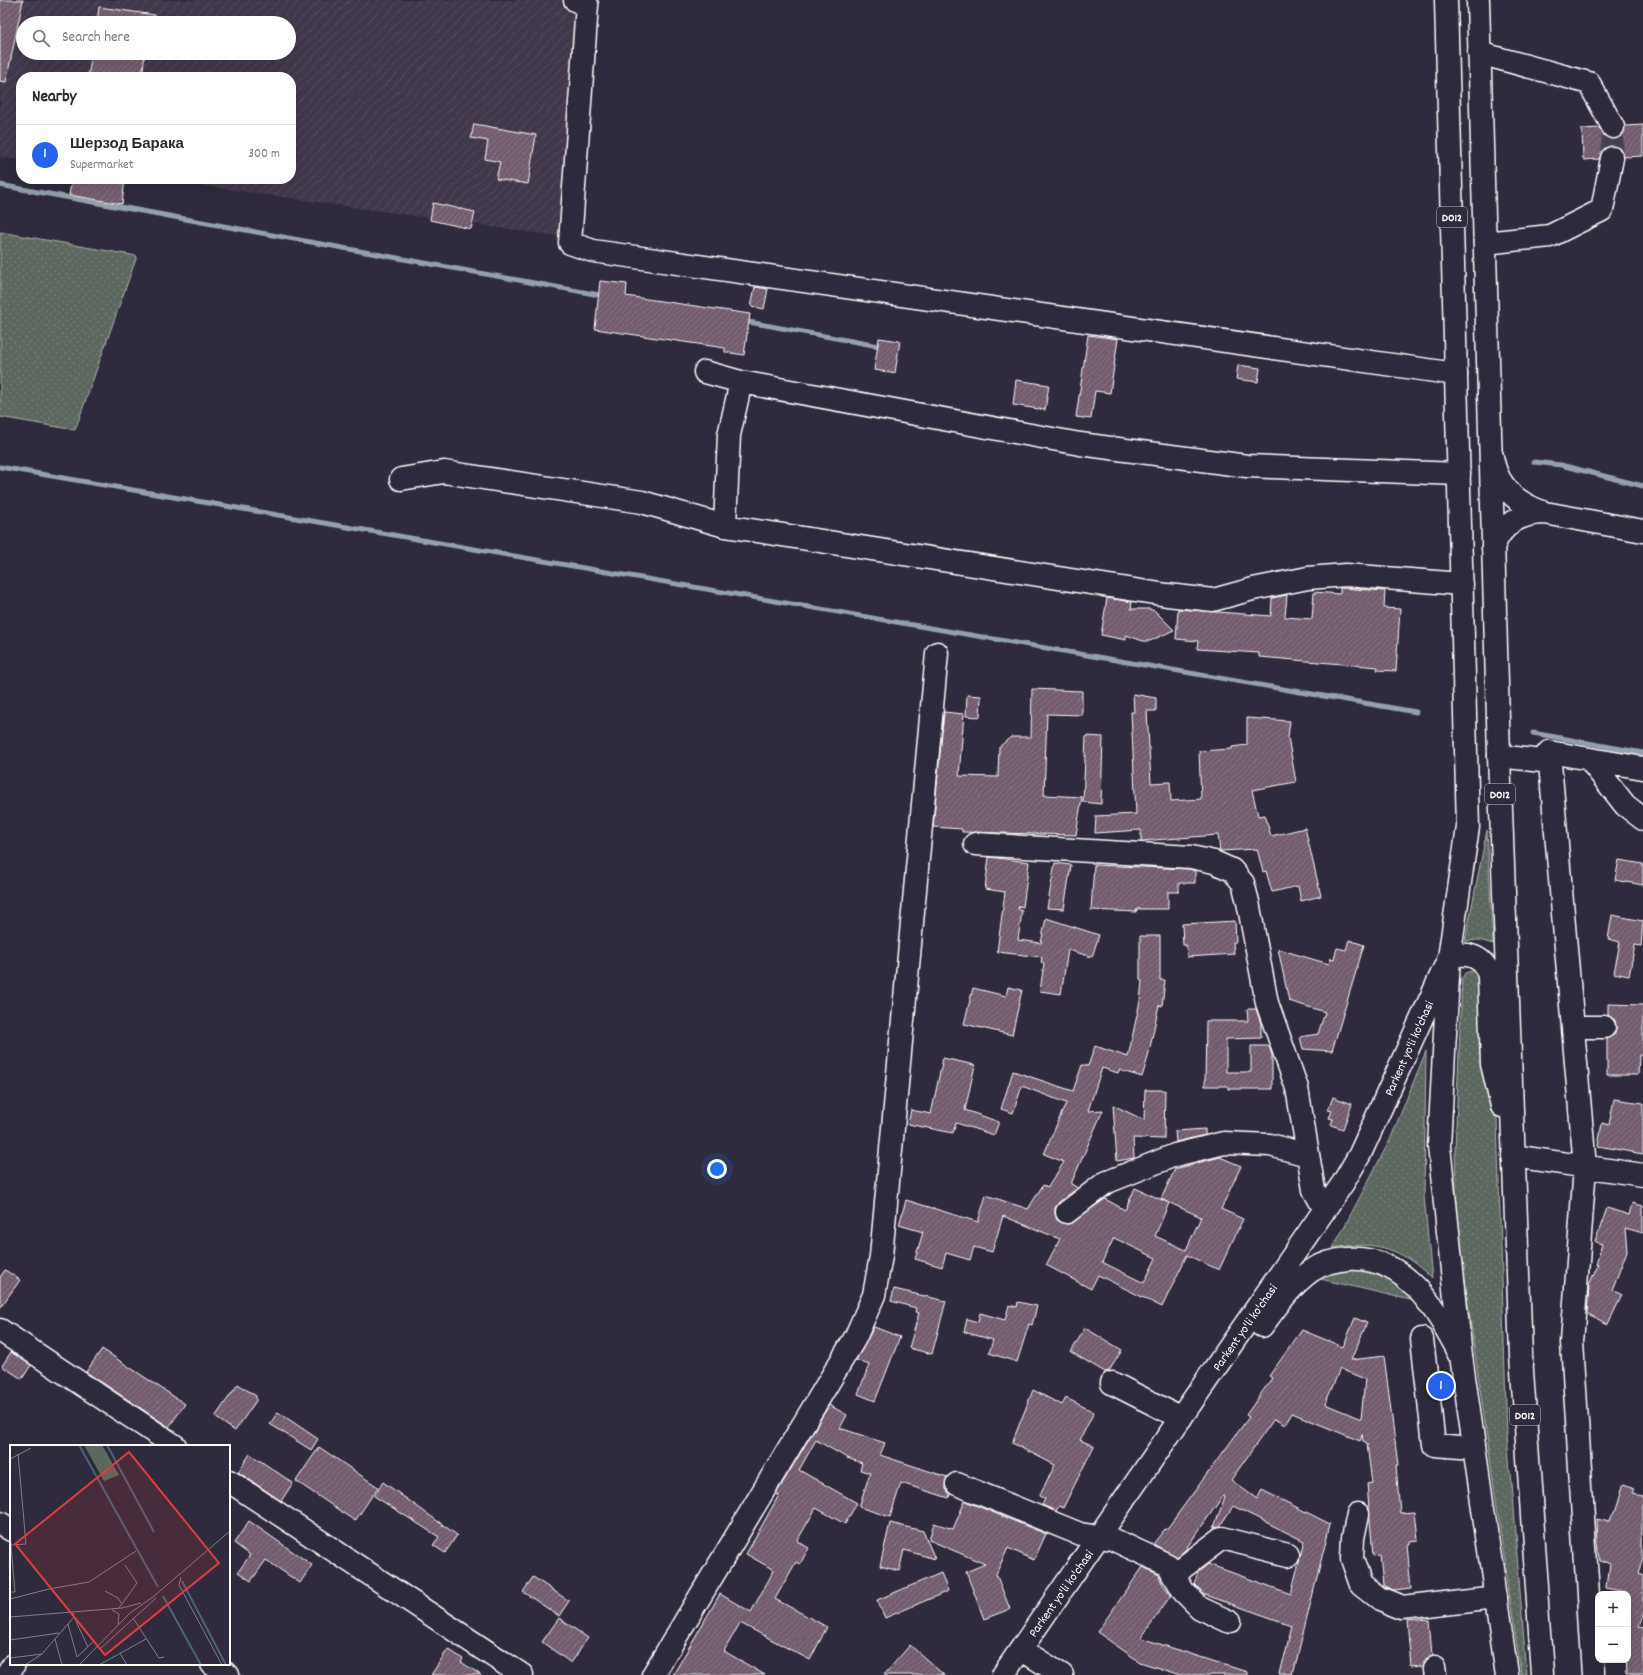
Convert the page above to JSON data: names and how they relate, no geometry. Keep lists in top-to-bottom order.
{
  "streets": {
    "main road": ["D012", "Parkent yo'li ko'chasi"]
  },
  "crossings": [
    ["D012", "Parkent yo'li ko'chasi"]
  ],
  "page": {
    "search": "Search here",
    "heading": "Nearby",
    "list": [
      {
        "mark": "1",
        "name": "Шерзод Барака",
        "note": "Supermarket",
        "value": "300 m"
      }
    ],
    "pins": "1",
    "map_buttons": ["+", "−"]
  }
}
